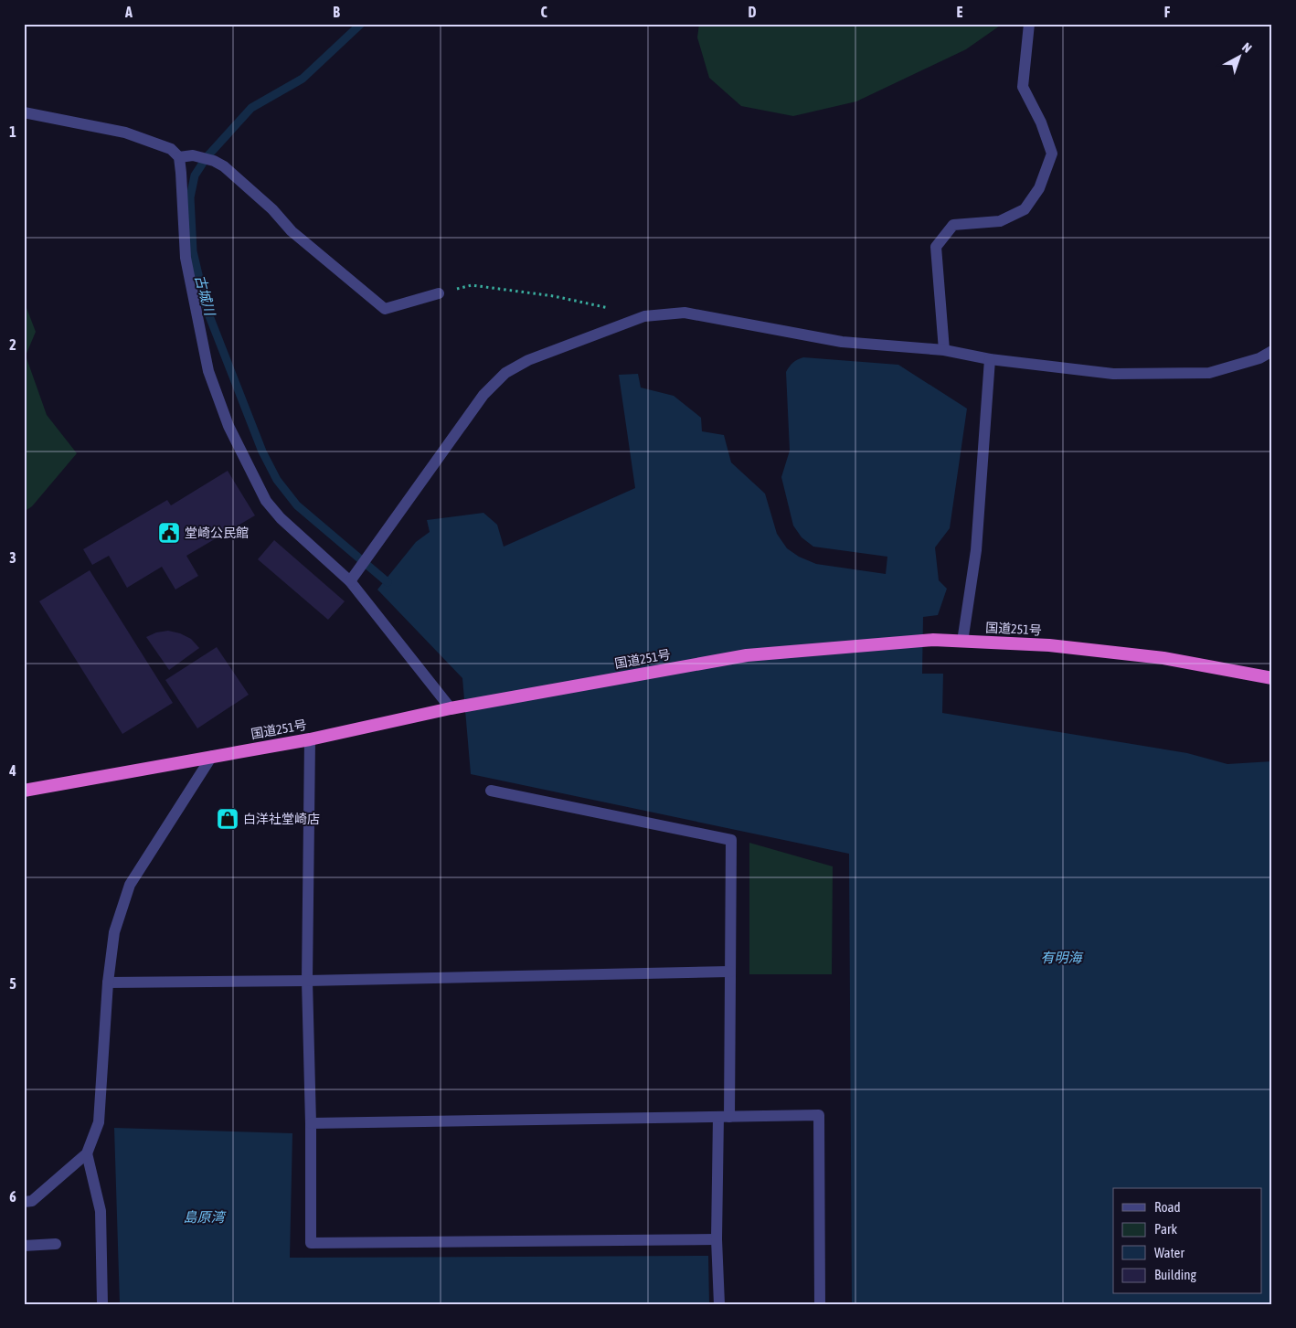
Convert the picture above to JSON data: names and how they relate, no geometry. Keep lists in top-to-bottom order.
{
  "streets": {
    "highway": ["国道251号"]
  },
  "water": ["古城川", "有明海", "島原湾"],
  "places": {
    "public building": ["堂崎公民館"],
    "shop": ["白洋社堂崎店"]
  },
  "legend": [
    "Road",
    "Park",
    "Water",
    "Building"
  ],
  "north": "top right",
  "grid": {
    "columns": [
      "A",
      "B",
      "C",
      "D",
      "E",
      "F"
    ],
    "rows": [
      "1",
      "2",
      "3",
      "4",
      "5",
      "6"
    ]
  }
}
